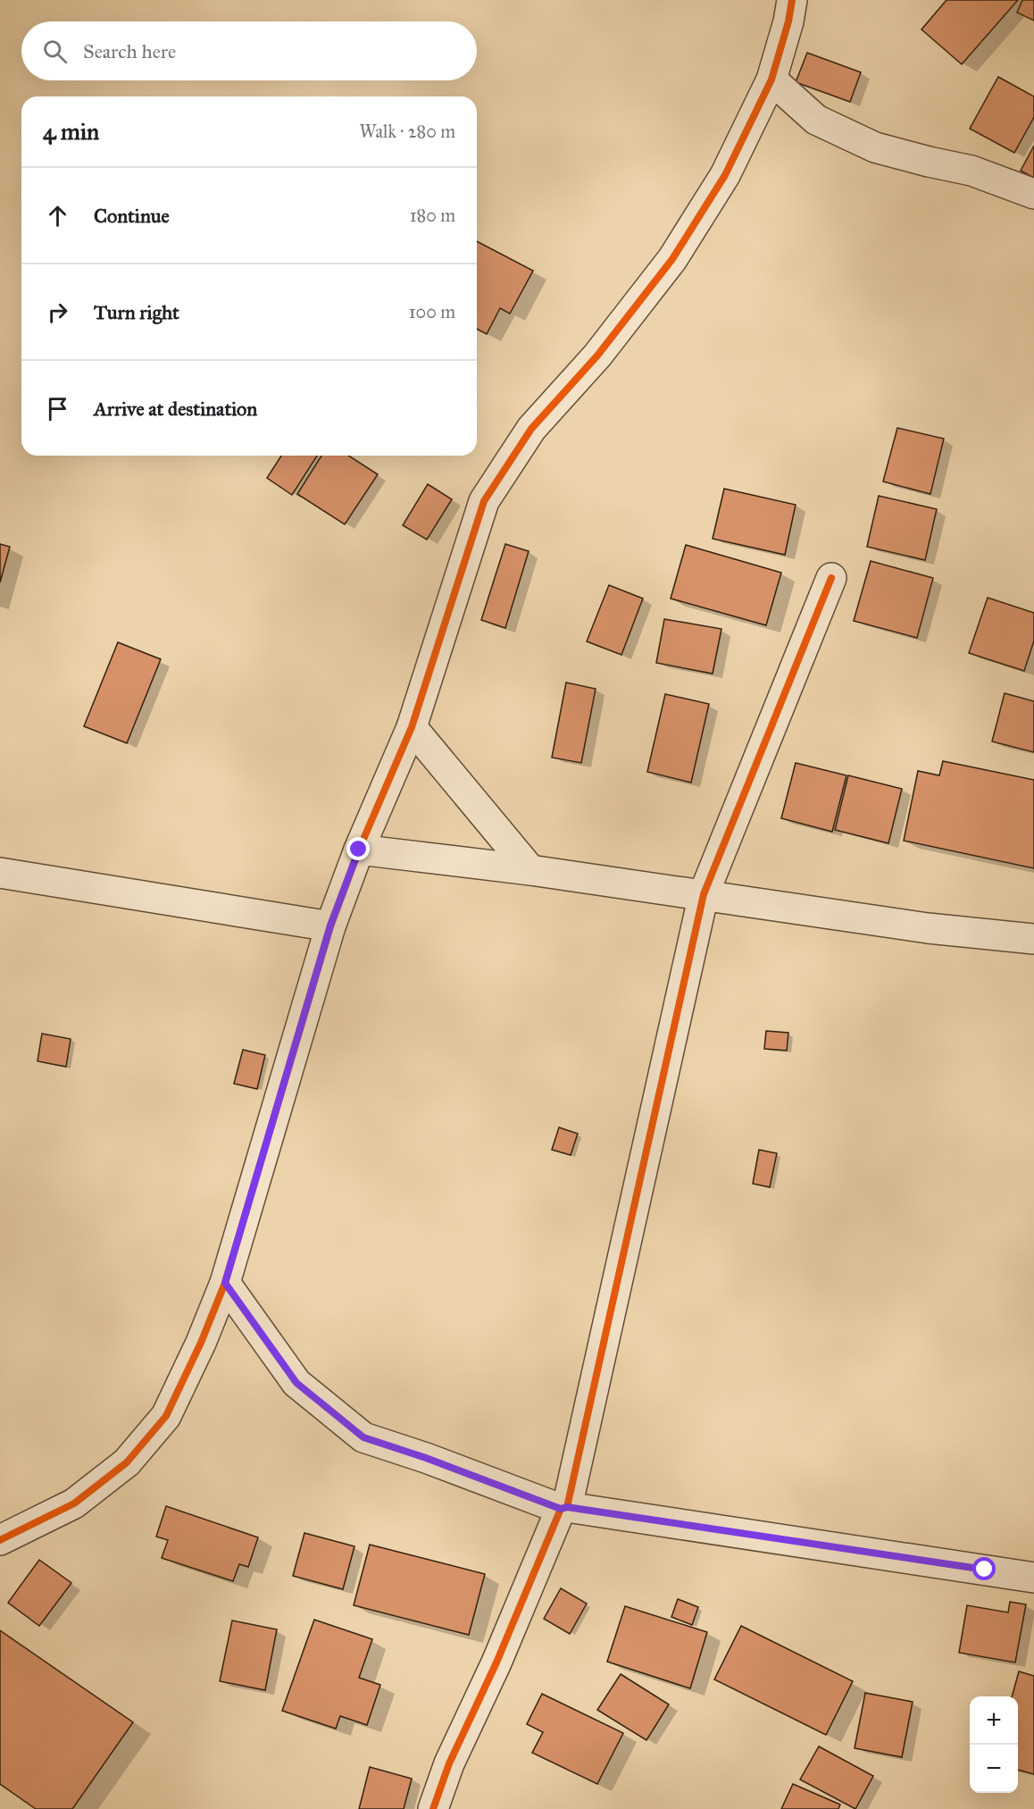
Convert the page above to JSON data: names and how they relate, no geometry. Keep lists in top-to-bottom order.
{
  "page": {
    "search": "Search here",
    "heading": ["4 min", "Walk · 280 m"],
    "list": [
      ["Continue", "180 m"],
      ["Turn right", "100 m"],
      "Arrive at destination"
    ],
    "map_buttons": ["+", "−"]
  }
}
